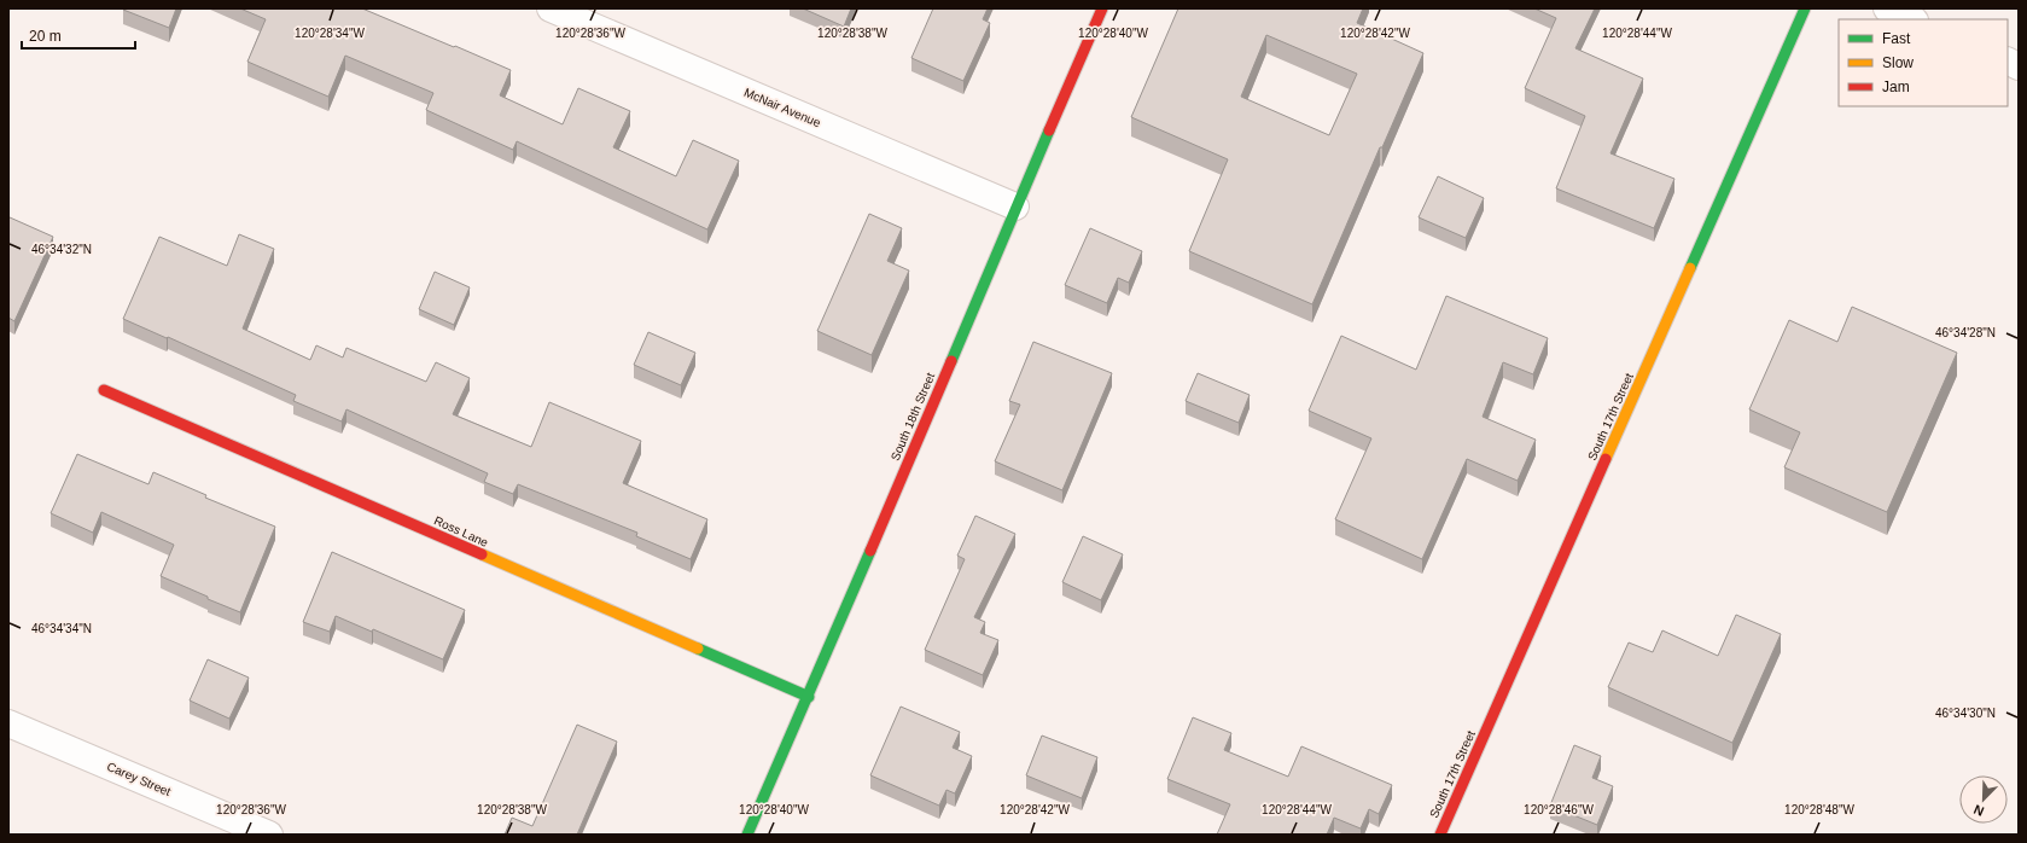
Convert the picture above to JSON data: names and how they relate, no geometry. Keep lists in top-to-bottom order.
{
  "streets": {
    "street": [
      "McNair Avenue",
      "South 18th Street",
      "South 17th Street",
      "Ross Lane",
      "Carey Street"
    ]
  },
  "crossings": [
    ["McNair Avenue", "South 18th Street"],
    ["South 18th Street", "Ross Lane"]
  ],
  "legend": ["Fast", "Slow", "Jam"],
  "scale_bar": "20 m",
  "north": "bottom left",
  "coordinates": [
    "120°28'36\"W",
    "120°28'40\"W",
    "120°28'44\"W",
    "120°28'34\"W",
    "120°28'38\"W",
    "120°28'42\"W",
    "46°34'32\"N",
    "46°34'28\"N",
    "46°34'34\"N",
    "46°34'30\"N",
    "120°28'46\"W",
    "120°28'48\"W"
  ]
}
